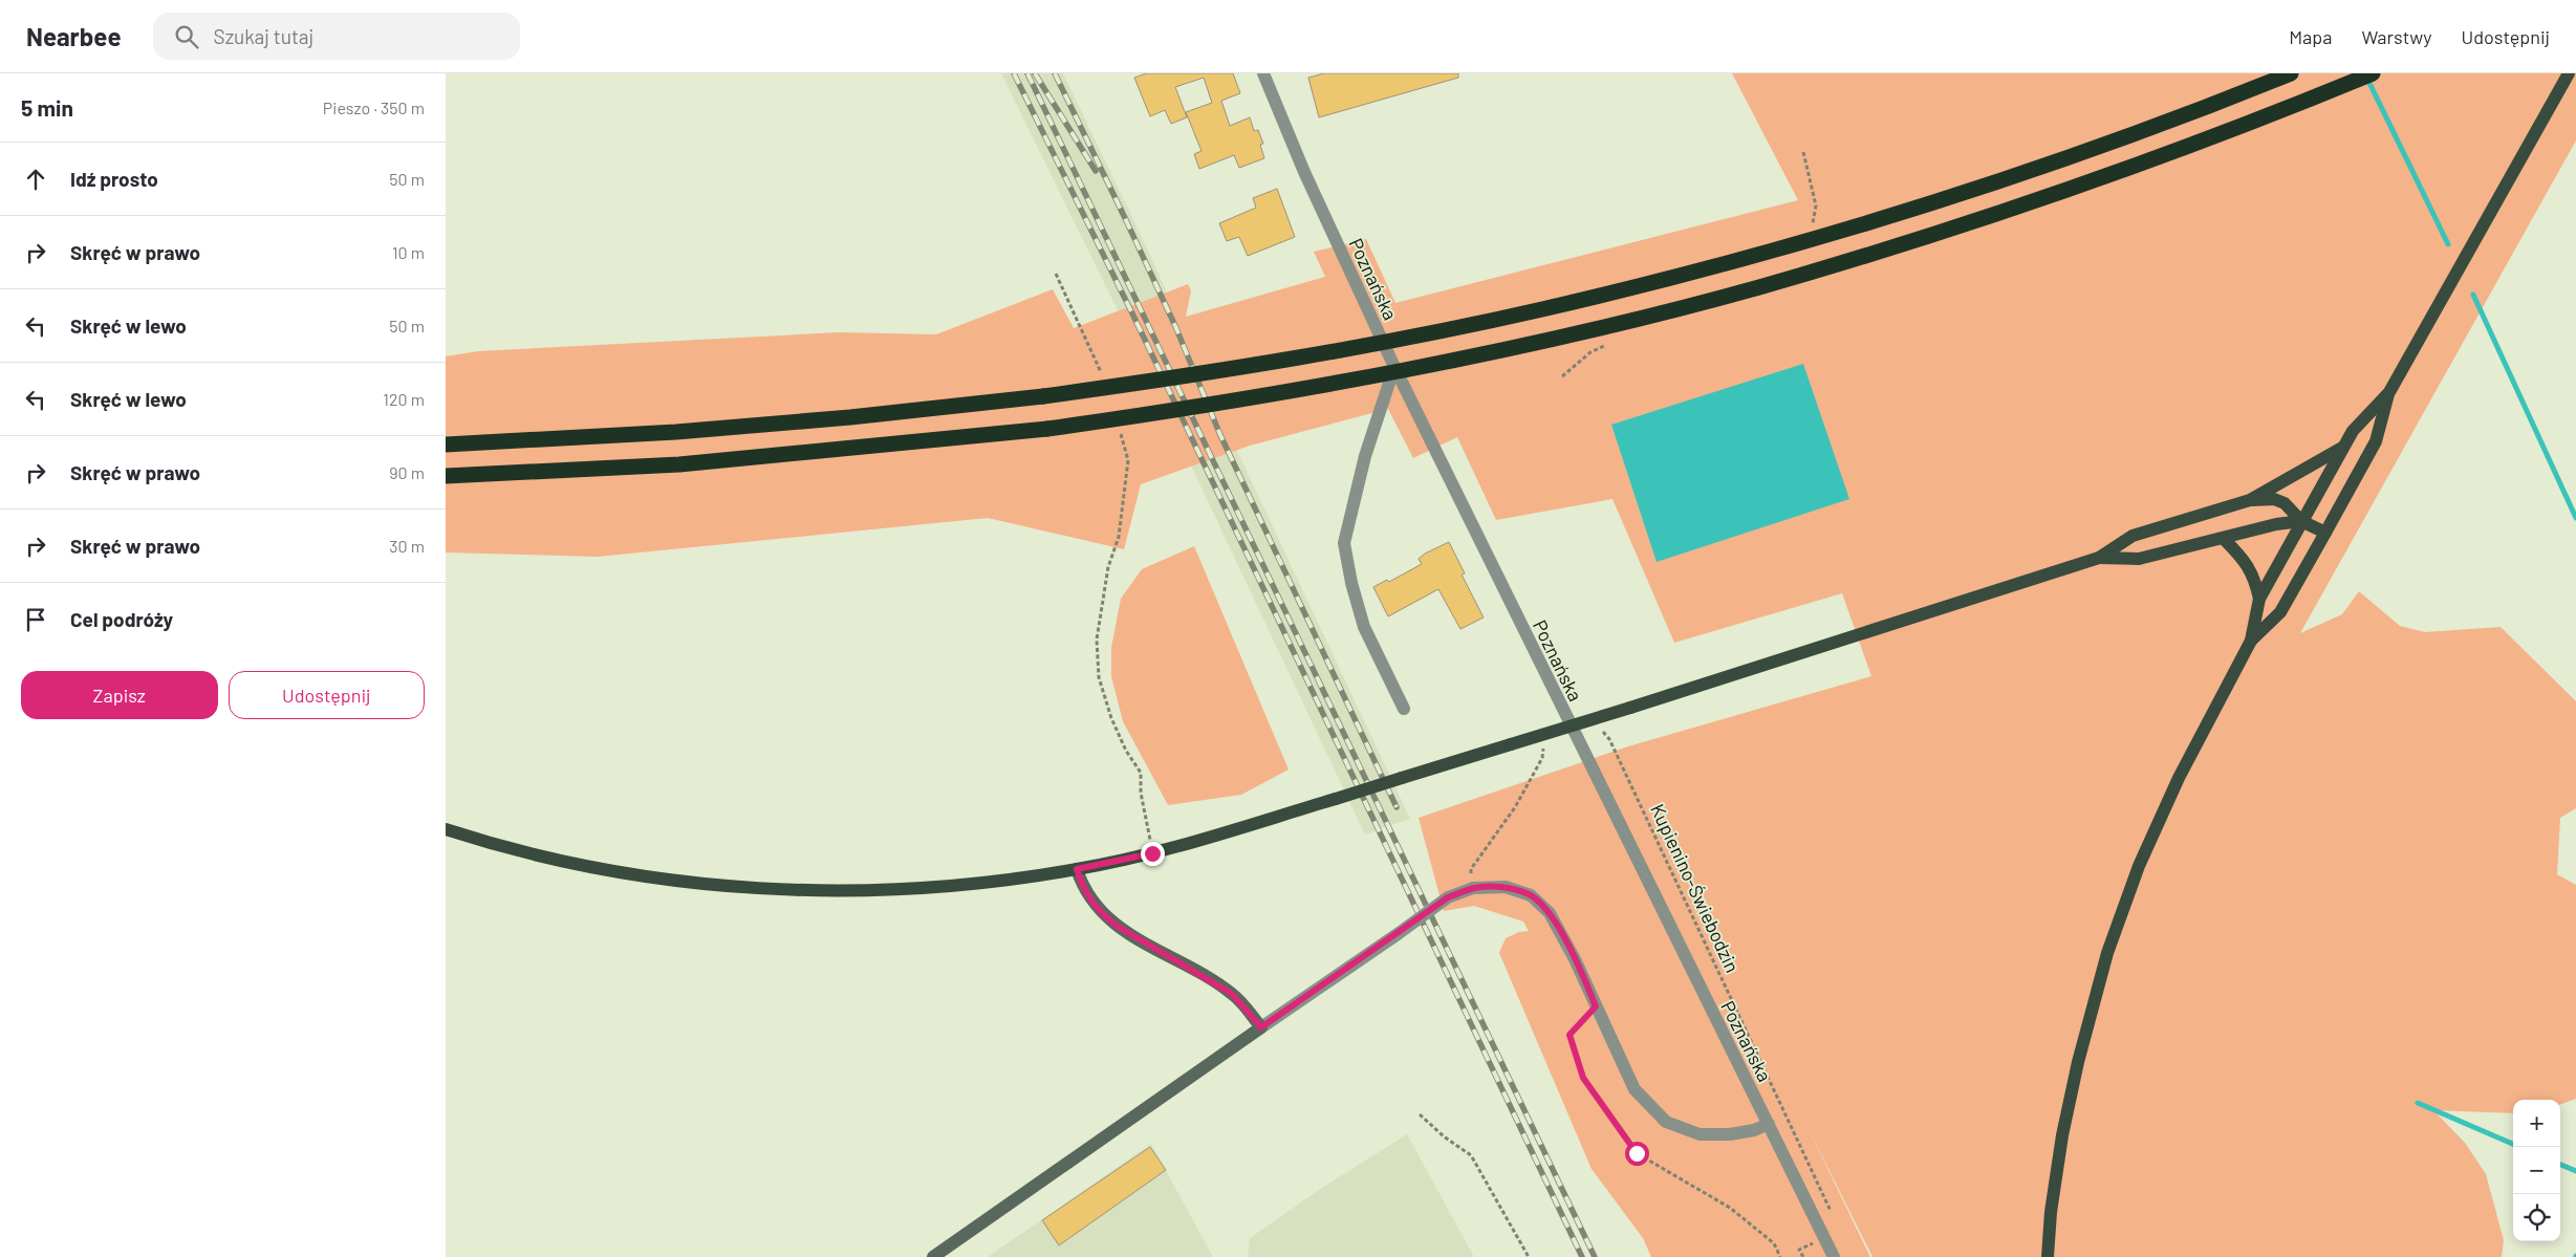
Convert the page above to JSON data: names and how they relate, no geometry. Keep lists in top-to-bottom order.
{
  "streets": {
    "street": ["Poznańska"],
    "path": ["Kupienino-Świebodzin"]
  },
  "page": {
    "header": "Nearbee",
    "search": "Szukaj tutaj",
    "nav": ["Mapa", "Warstwy", "Udostępnij"],
    "heading": ["5 min", "Pieszo · 350 m"],
    "list": [
      ["Idź prosto", "50 m"],
      ["Skręć w prawo", "10 m"],
      ["Skręć w lewo", "50 m"],
      ["Skręć w lewo", "120 m"],
      ["Skręć w prawo", "90 m"],
      ["Skręć w prawo", "30 m"],
      "Cel podróży"
    ],
    "buttons": ["Zapisz", "Udostępnij"],
    "map_buttons": ["+", "−"]
  }
}
